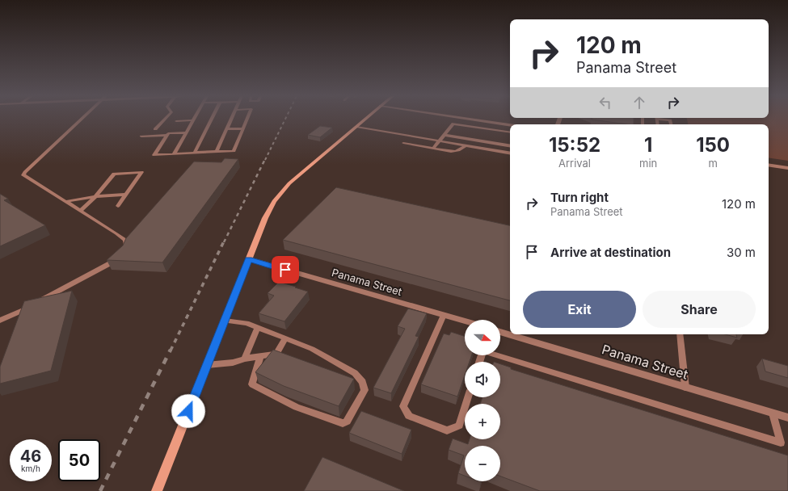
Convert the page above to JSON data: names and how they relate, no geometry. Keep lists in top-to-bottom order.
{
  "streets": {
    "street": ["Panama Street"]
  },
  "north": "right",
  "page": {
    "turn": ["120 m", "Panama Street"],
    "eta": [
      "15:52",
      "Arrival",
      "1",
      "min",
      "150",
      "m"
    ],
    "list": [
      {
        "name": "Turn right",
        "note": "Panama Street",
        "value": "120 m"
      },
      {
        "name": "Arrive at destination",
        "value": "30 m"
      }
    ],
    "buttons": ["Exit", "Share"],
    "map_buttons": ["+", "−"],
    "speed": "46 km/h",
    "limit": "50"
  }
}
